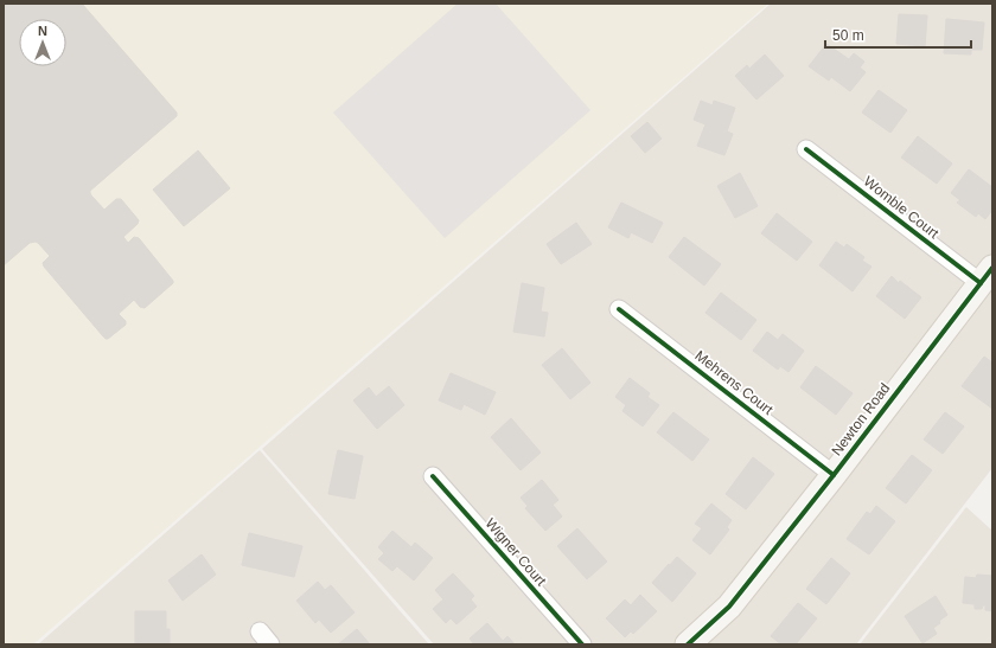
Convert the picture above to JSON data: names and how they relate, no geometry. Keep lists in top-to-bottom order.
{
  "streets": {
    "street": [
      "Womble Court",
      "Mehrens Court",
      "Newton Road",
      "Wigner Court"
    ]
  },
  "crossings": [
    ["Womble Court", "Newton Road"],
    ["Mehrens Court", "Newton Road"]
  ],
  "scale_bar": "50 m",
  "north": "top"
}
